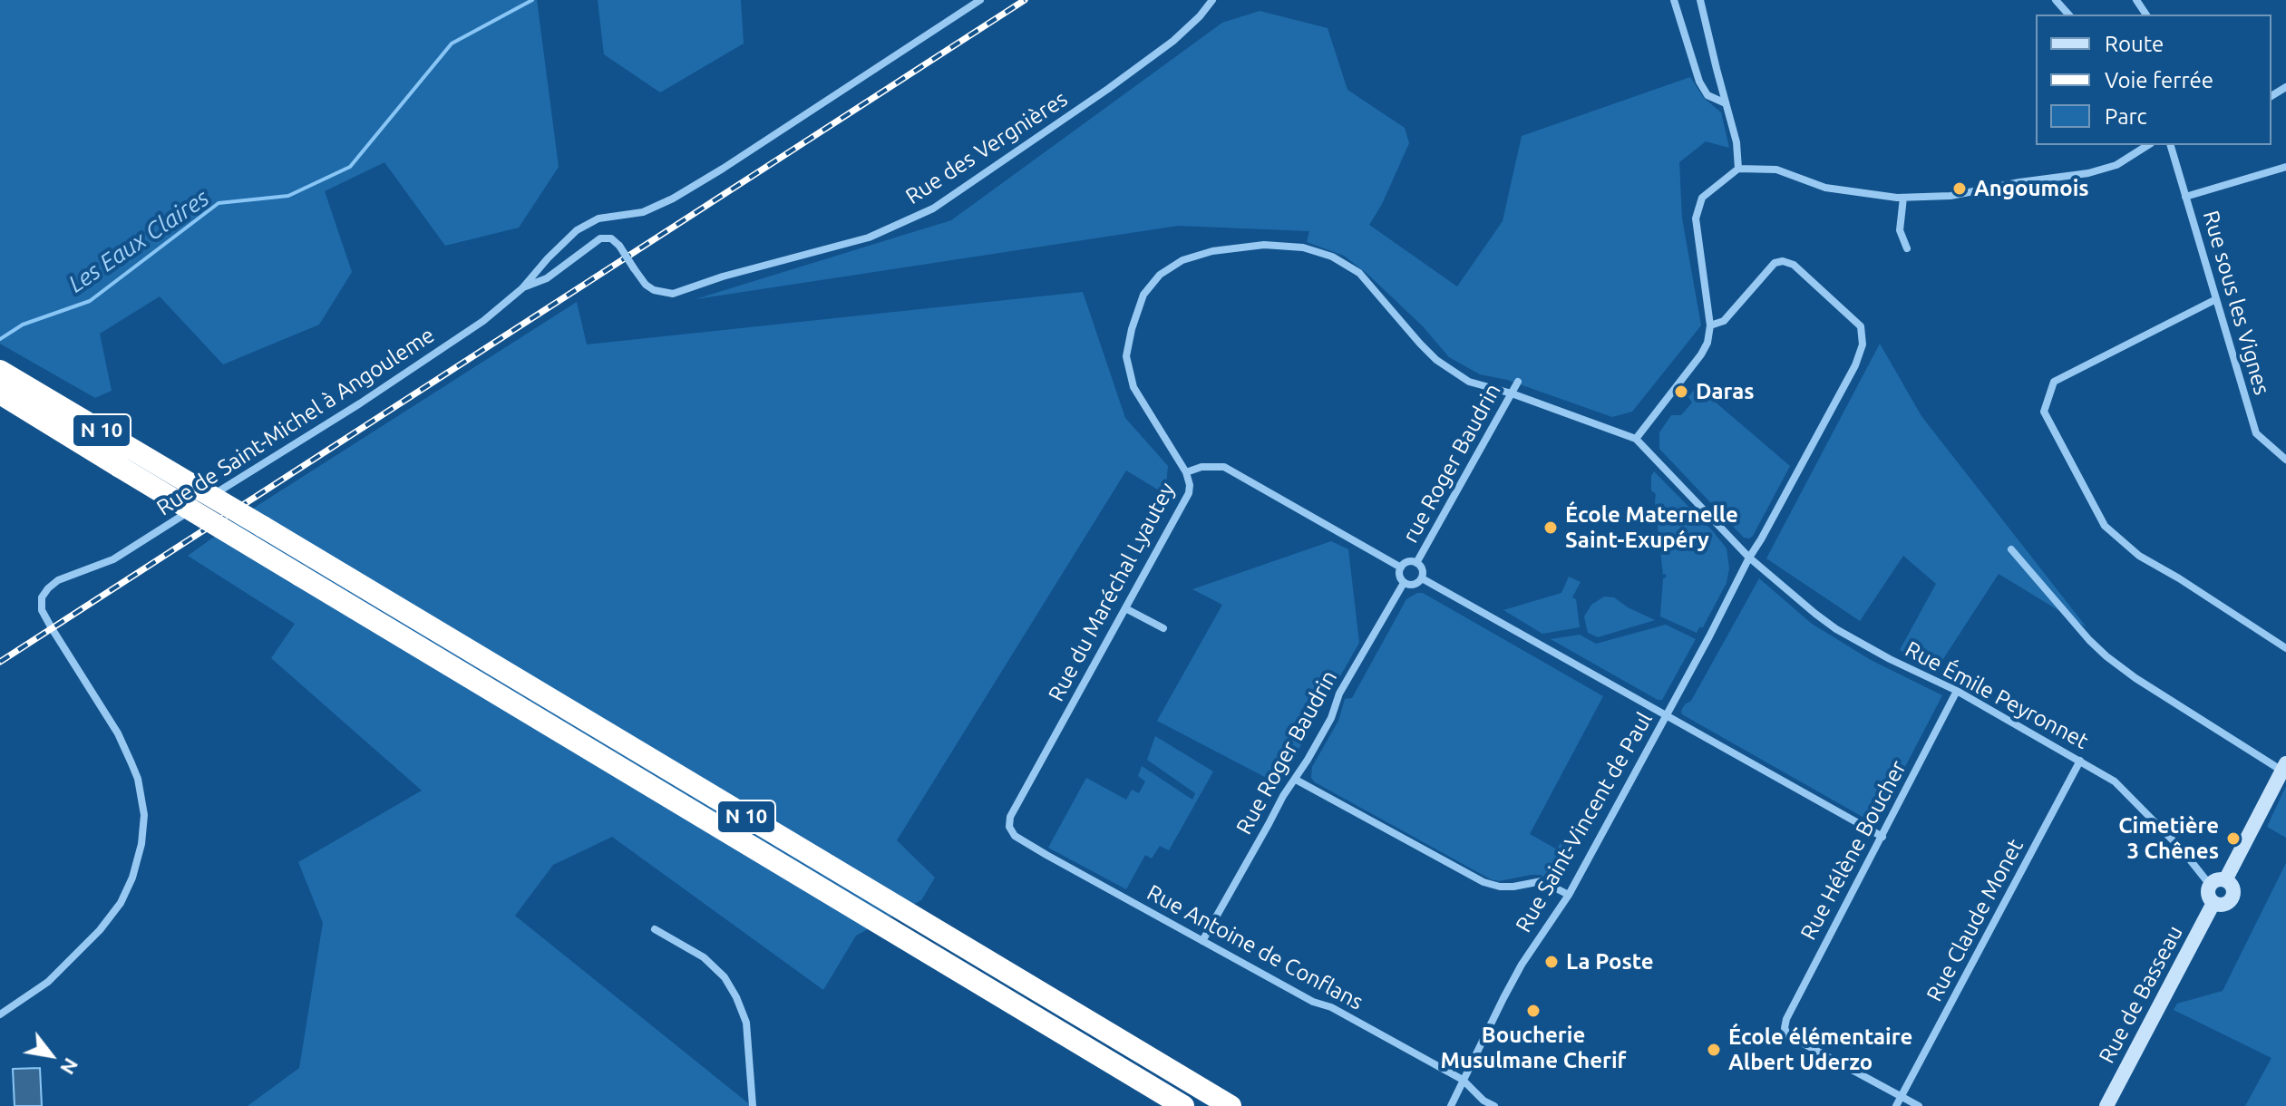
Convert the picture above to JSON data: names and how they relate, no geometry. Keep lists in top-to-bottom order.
{
  "streets": {
    "highway": ["N 10"],
    "street": [
      "Rue des Vergnières",
      "Rue sous les Vignes",
      "Rue de Saint-Michel à Angouleme",
      "rue Roger Baudrin",
      "Rue du Maréchal Lyautey",
      "Rue Émile Peyronnet",
      "Rue Roger Baudrin",
      "Rue Saint-Vincent de Paul",
      "Rue Hélène Boucher",
      "Rue Claude Monet",
      "Rue Antoine de Conflans",
      "Rue de Basseau"
    ]
  },
  "crossings": [
    ["Rue des Vergnières", "Rue de Saint-Michel à Angouleme"],
    ["rue Roger Baudrin", "Rue du Maréchal Lyautey"],
    ["rue Roger Baudrin", "Rue Roger Baudrin"],
    ["Rue du Maréchal Lyautey", "Rue Émile Peyronnet"],
    ["Rue du Maréchal Lyautey", "Rue Saint-Vincent de Paul"],
    ["Rue du Maréchal Lyautey", "Rue Antoine de Conflans"],
    ["Rue Émile Peyronnet", "Rue Saint-Vincent de Paul"],
    ["Rue Émile Peyronnet", "Rue Hélène Boucher"],
    ["Rue Émile Peyronnet", "Rue Claude Monet"],
    ["Rue Émile Peyronnet", "Rue de Basseau"],
    ["Rue Roger Baudrin", "Rue Antoine de Conflans"],
    ["Rue Saint-Vincent de Paul", "Rue Antoine de Conflans"],
    ["Rue Hélène Boucher", "Rue Claude Monet"]
  ],
  "water": ["Les Eaux Claires"],
  "places": [
    "Angoumois",
    "Daras",
    "École Maternelle Saint-Exupéry",
    "Cimetière 3 Chênes",
    "La Poste",
    "Boucherie Musulmane Cherif",
    "École élémentaire Albert Uderzo"
  ],
  "legend": ["Route", "Voie ferrée", "Parc"],
  "north": "bottom right"
}
